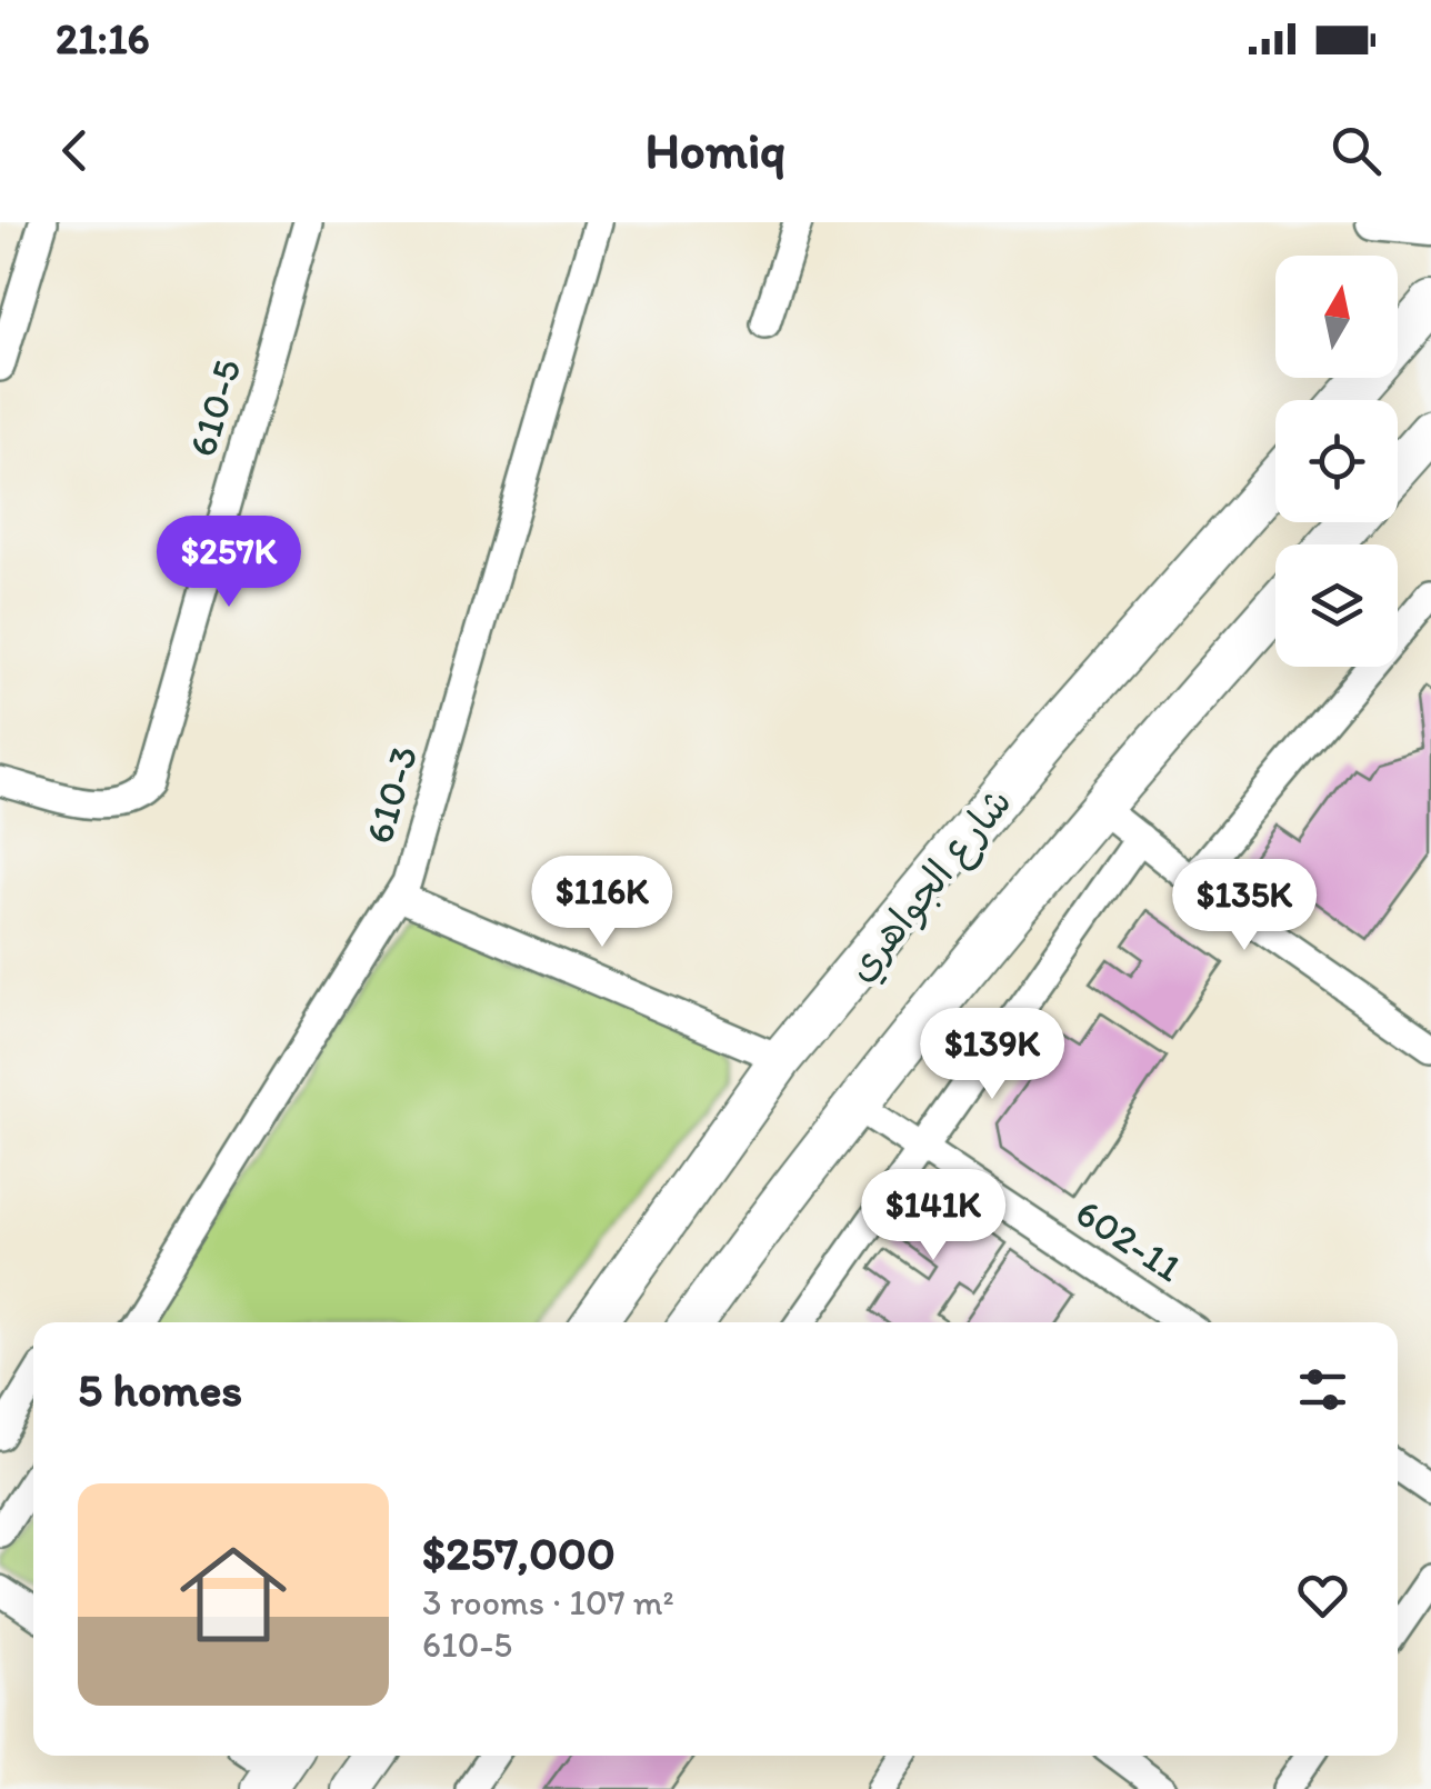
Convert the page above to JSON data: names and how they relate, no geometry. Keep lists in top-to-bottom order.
{
  "streets": {
    "main road": ["شارع الجواهري"],
    "street": ["610-5", "610-3", "602-11"]
  },
  "crossings": [
    ["شارع الجواهري", "602-11"]
  ],
  "north": "top",
  "page": {
    "status": "21:16",
    "header": "Homiq",
    "price": [
      "$257K",
      "$116K",
      "$135K",
      "$139K",
      "$141K"
    ],
    "heading": "5 homes",
    "list": [
      {
        "name": "$257,000",
        "note": "3 rooms · 107 m² · 610-5"
      }
    ]
  }
}
